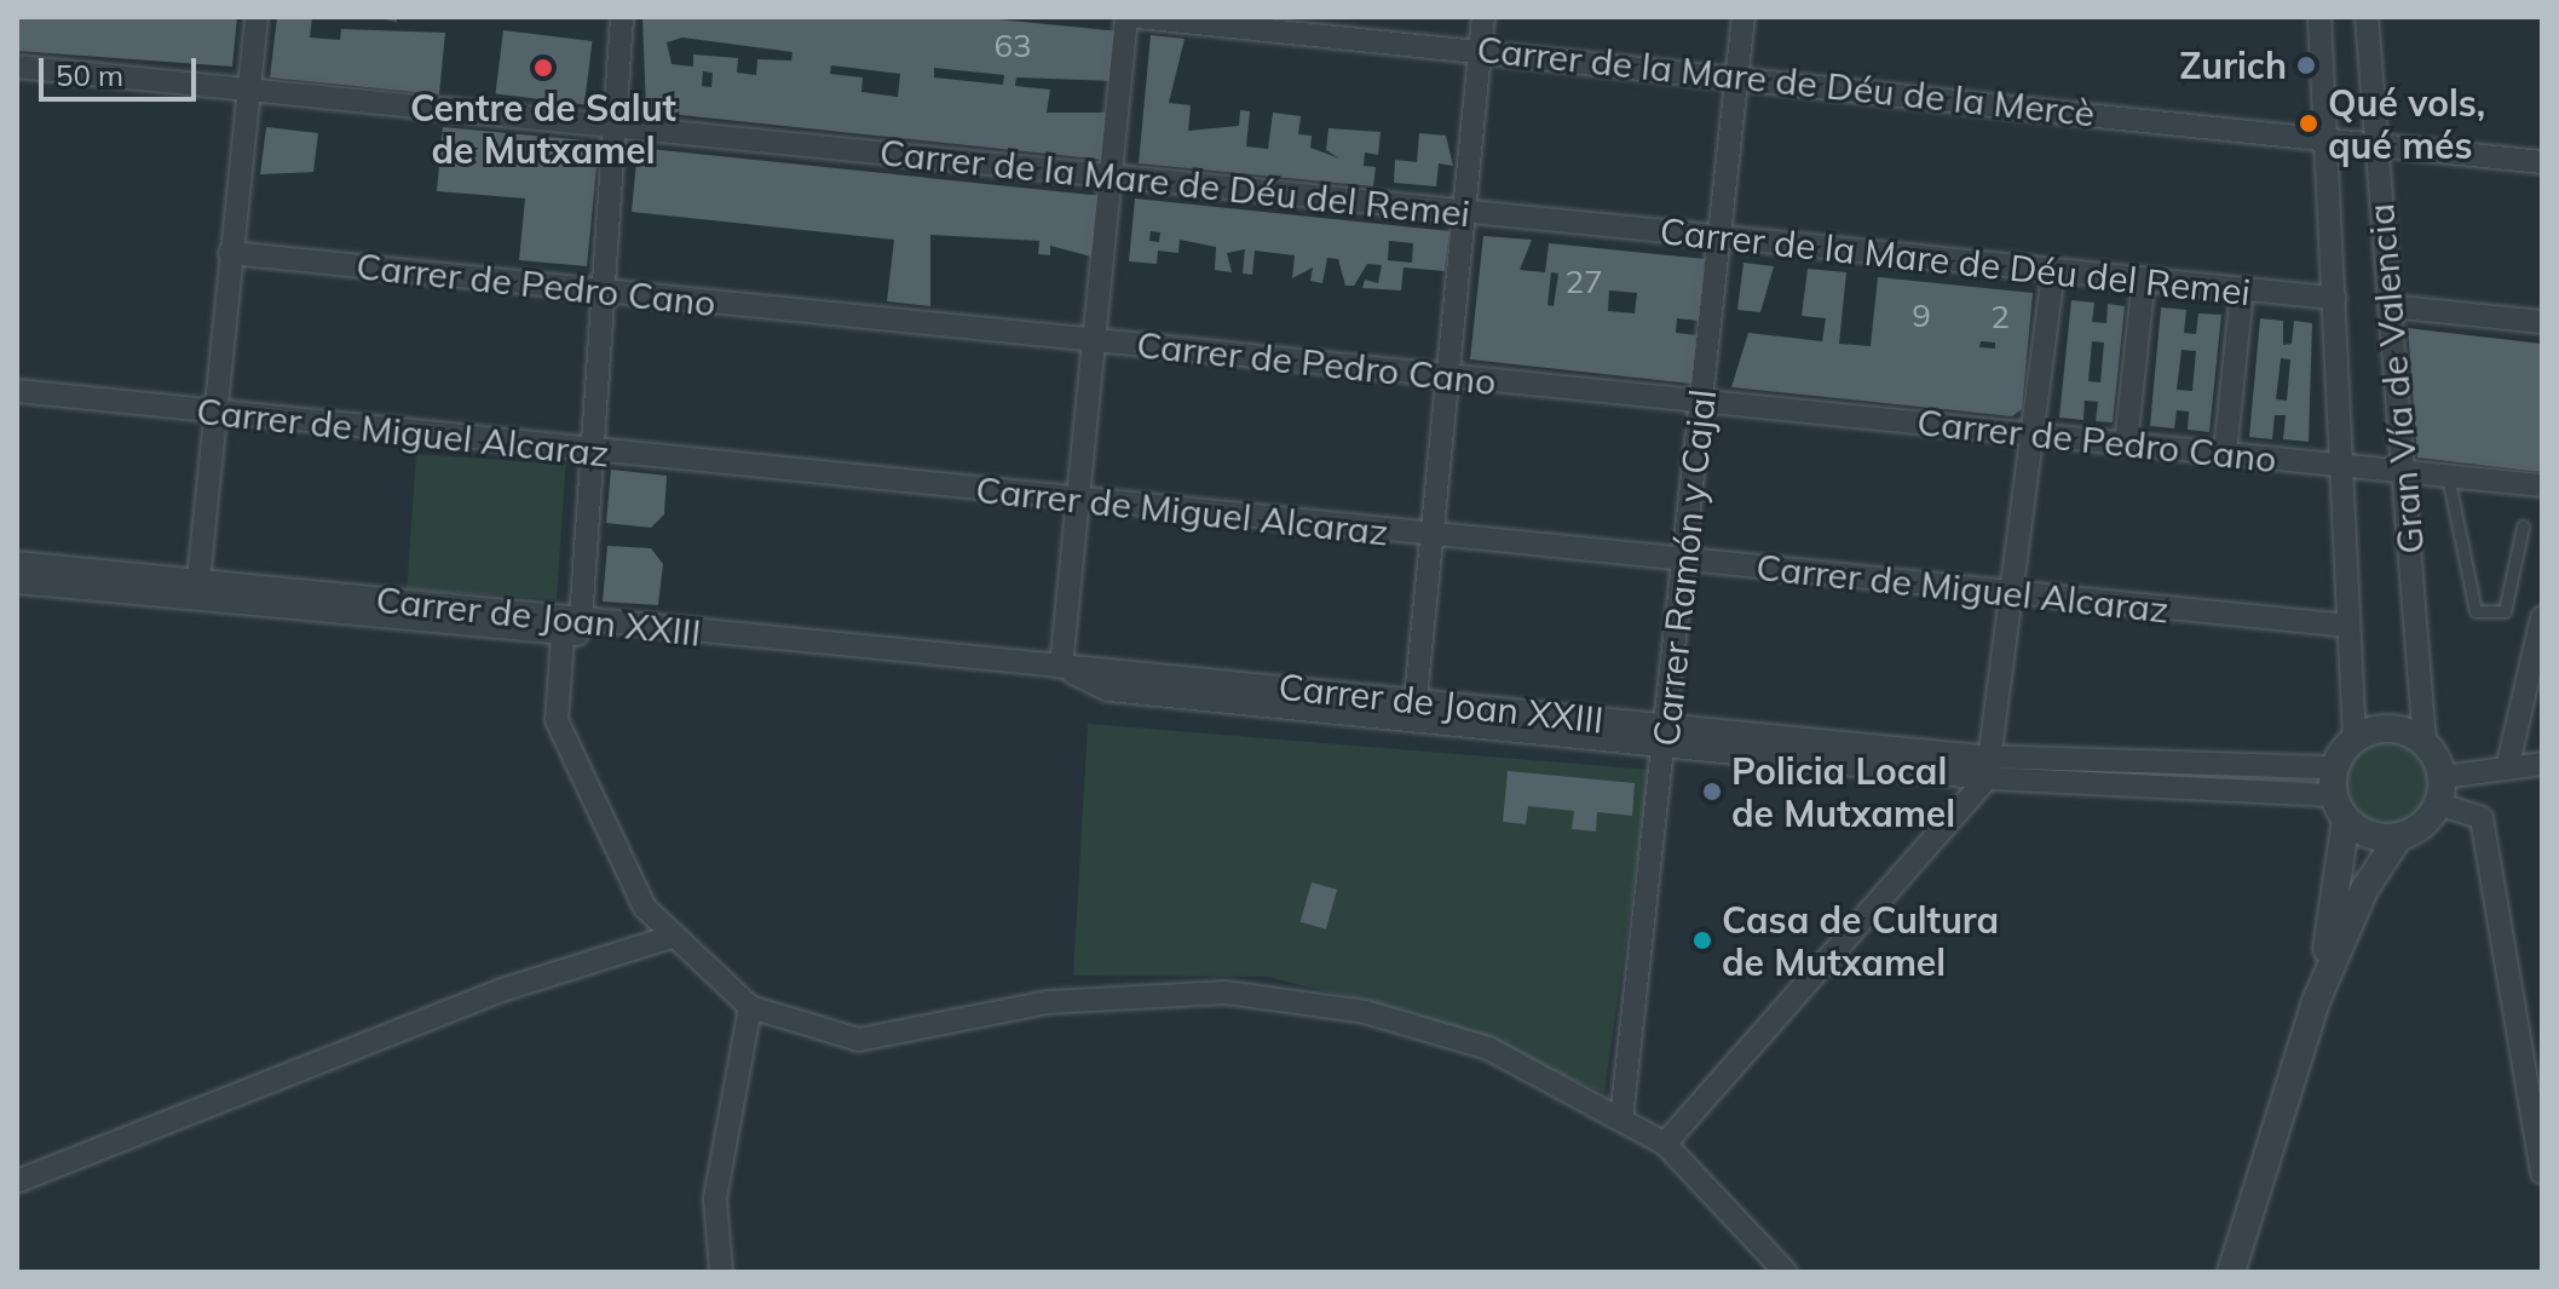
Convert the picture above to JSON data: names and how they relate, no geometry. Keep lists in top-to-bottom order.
{
  "streets": {
    "street": [
      "Carrer de la Mare de Déu de la Mercè",
      "Carrer de la Mare de Déu del Remei",
      "Carrer de Pedro Cano",
      "Gran Vía de Valencia",
      "Carrer de Miguel Alcaraz",
      "Carrer Ramón y Cajal",
      "Carrer de Joan XXIII"
    ]
  },
  "crossings": [
    ["Carrer de la Mare de Déu de la Mercè", "Gran Vía de Valencia"],
    ["Carrer de la Mare de Déu de la Mercè", "Carrer Ramón y Cajal"],
    ["Carrer de la Mare de Déu del Remei", "Gran Vía de Valencia"],
    ["Carrer de la Mare de Déu del Remei", "Carrer Ramón y Cajal"],
    ["Carrer de Pedro Cano", "Gran Vía de Valencia"],
    ["Carrer de Pedro Cano", "Carrer Ramón y Cajal"],
    ["Gran Vía de Valencia", "Carrer de Miguel Alcaraz"],
    ["Gran Vía de Valencia", "Carrer de Joan XXIII"],
    ["Carrer de Miguel Alcaraz", "Carrer Ramón y Cajal"],
    ["Carrer Ramón y Cajal", "Carrer de Joan XXIII"]
  ],
  "places": [
    "Zurich",
    "Centre de Salut de Mutxamel",
    "Qué vols, qué més",
    "Policia Local de Mutxamel",
    "Casa de Cultura de Mutxamel"
  ],
  "house_numbers": [
    "63",
    "27",
    "9",
    "2"
  ],
  "scale_bar": "50 m"
}
